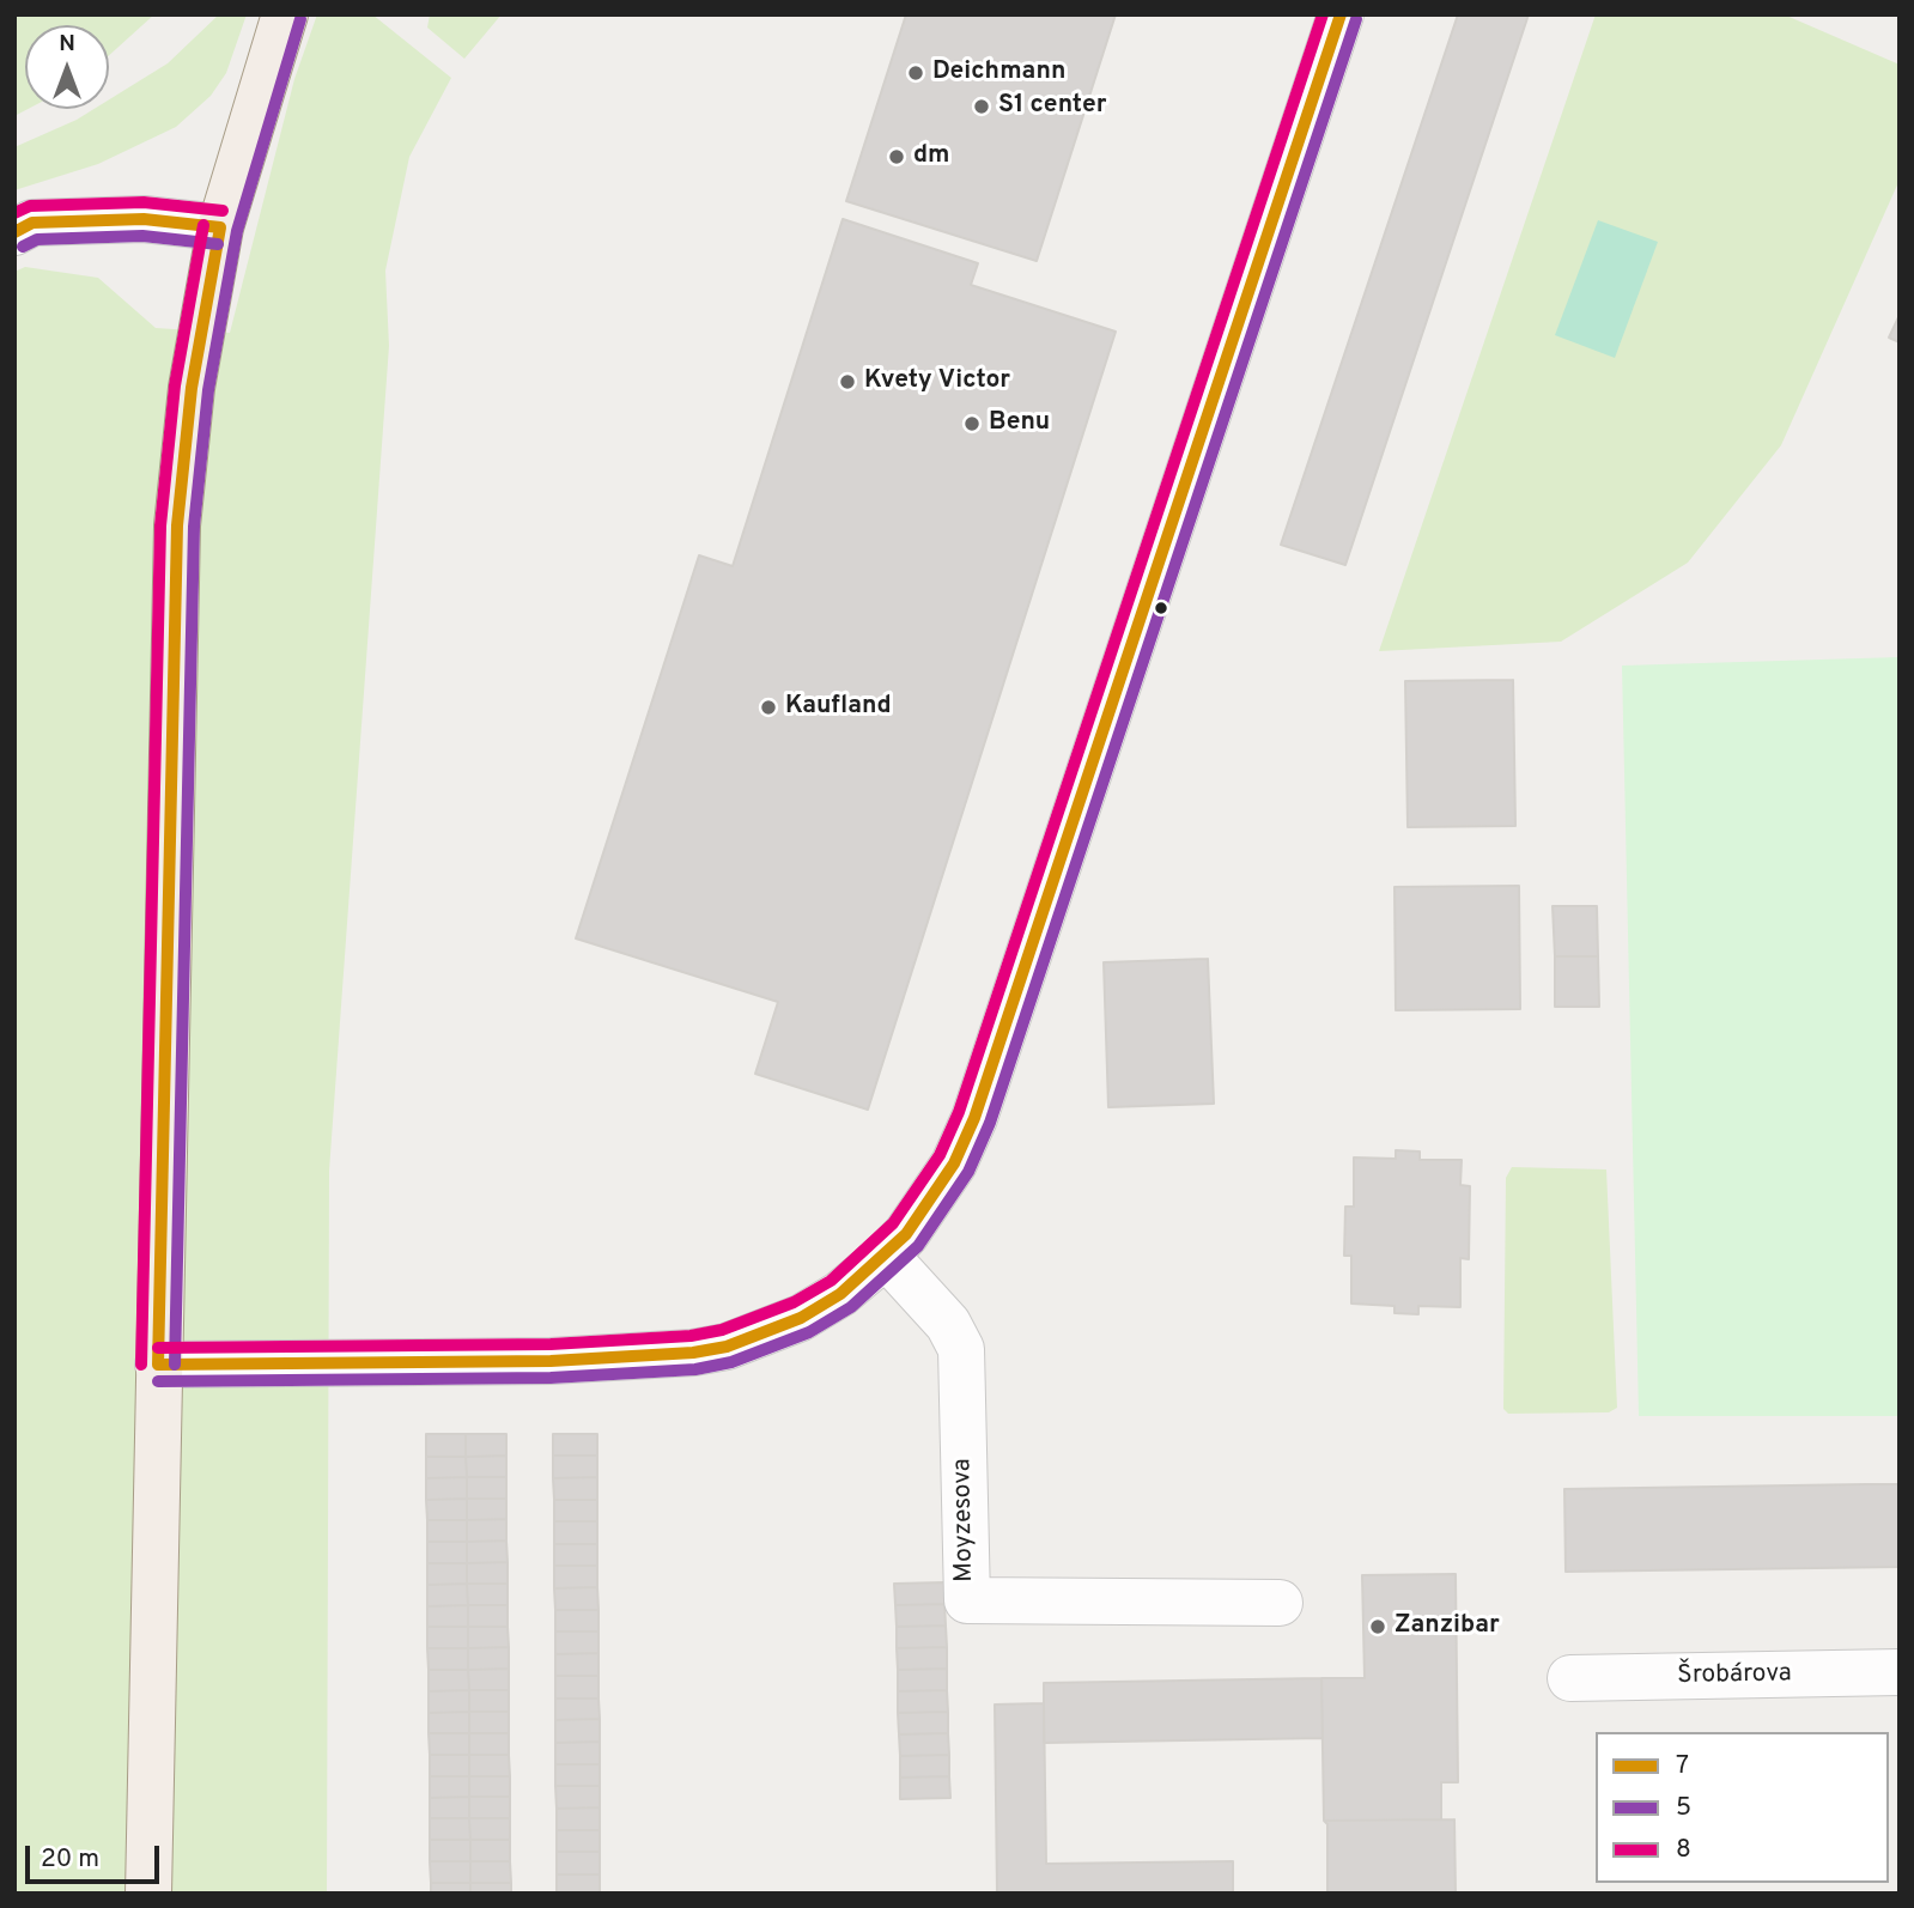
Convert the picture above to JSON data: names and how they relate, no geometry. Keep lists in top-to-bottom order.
{
  "streets": {
    "street": ["Moyzesova", "Šrobárova"]
  },
  "places": [
    "Deichmann",
    "S1 center",
    "dm",
    "Kvety Victor",
    "Benu",
    "Kaufland",
    "Zanzibar"
  ],
  "lines": ["transit line 7", "transit line 8", "transit line 5"],
  "legend": ["7", "5", "8"],
  "scale_bar": "20 m",
  "north": "top"
}
